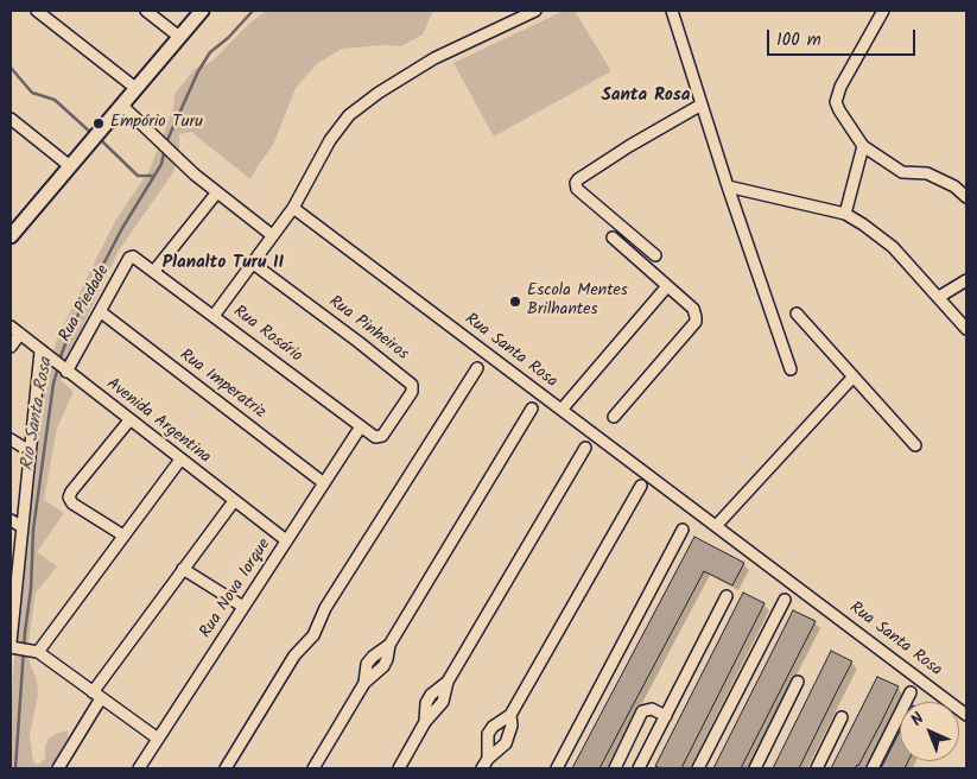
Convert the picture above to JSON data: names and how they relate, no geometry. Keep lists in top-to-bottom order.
{
  "streets": {
    "street": [
      "Rua Piedade",
      "Rua Pinheiros",
      "Rua Rosário",
      "Rua Santa Rosa",
      "Rua Imperatriz",
      "Avenida Argentina",
      "Rua Nova Iorque"
    ]
  },
  "crossings": [
    ["Rua Piedade", "Rua Rosário"],
    ["Rua Piedade", "Rua Imperatriz"],
    ["Rua Piedade", "Avenida Argentina"],
    ["Rua Pinheiros", "Rua Rosário"],
    ["Rua Rosário", "Rua Nova Iorque"],
    ["Rua Imperatriz", "Rua Nova Iorque"],
    ["Avenida Argentina", "Rua Nova Iorque"]
  ],
  "districts": ["Santa Rosa", "Planalto Turu II"],
  "water": ["Rio Santa Rosa"],
  "places": ["Empório Turu", "Escola Mentes Brilhantes"],
  "scale_bar": "100 m",
  "north": "top left"
}
